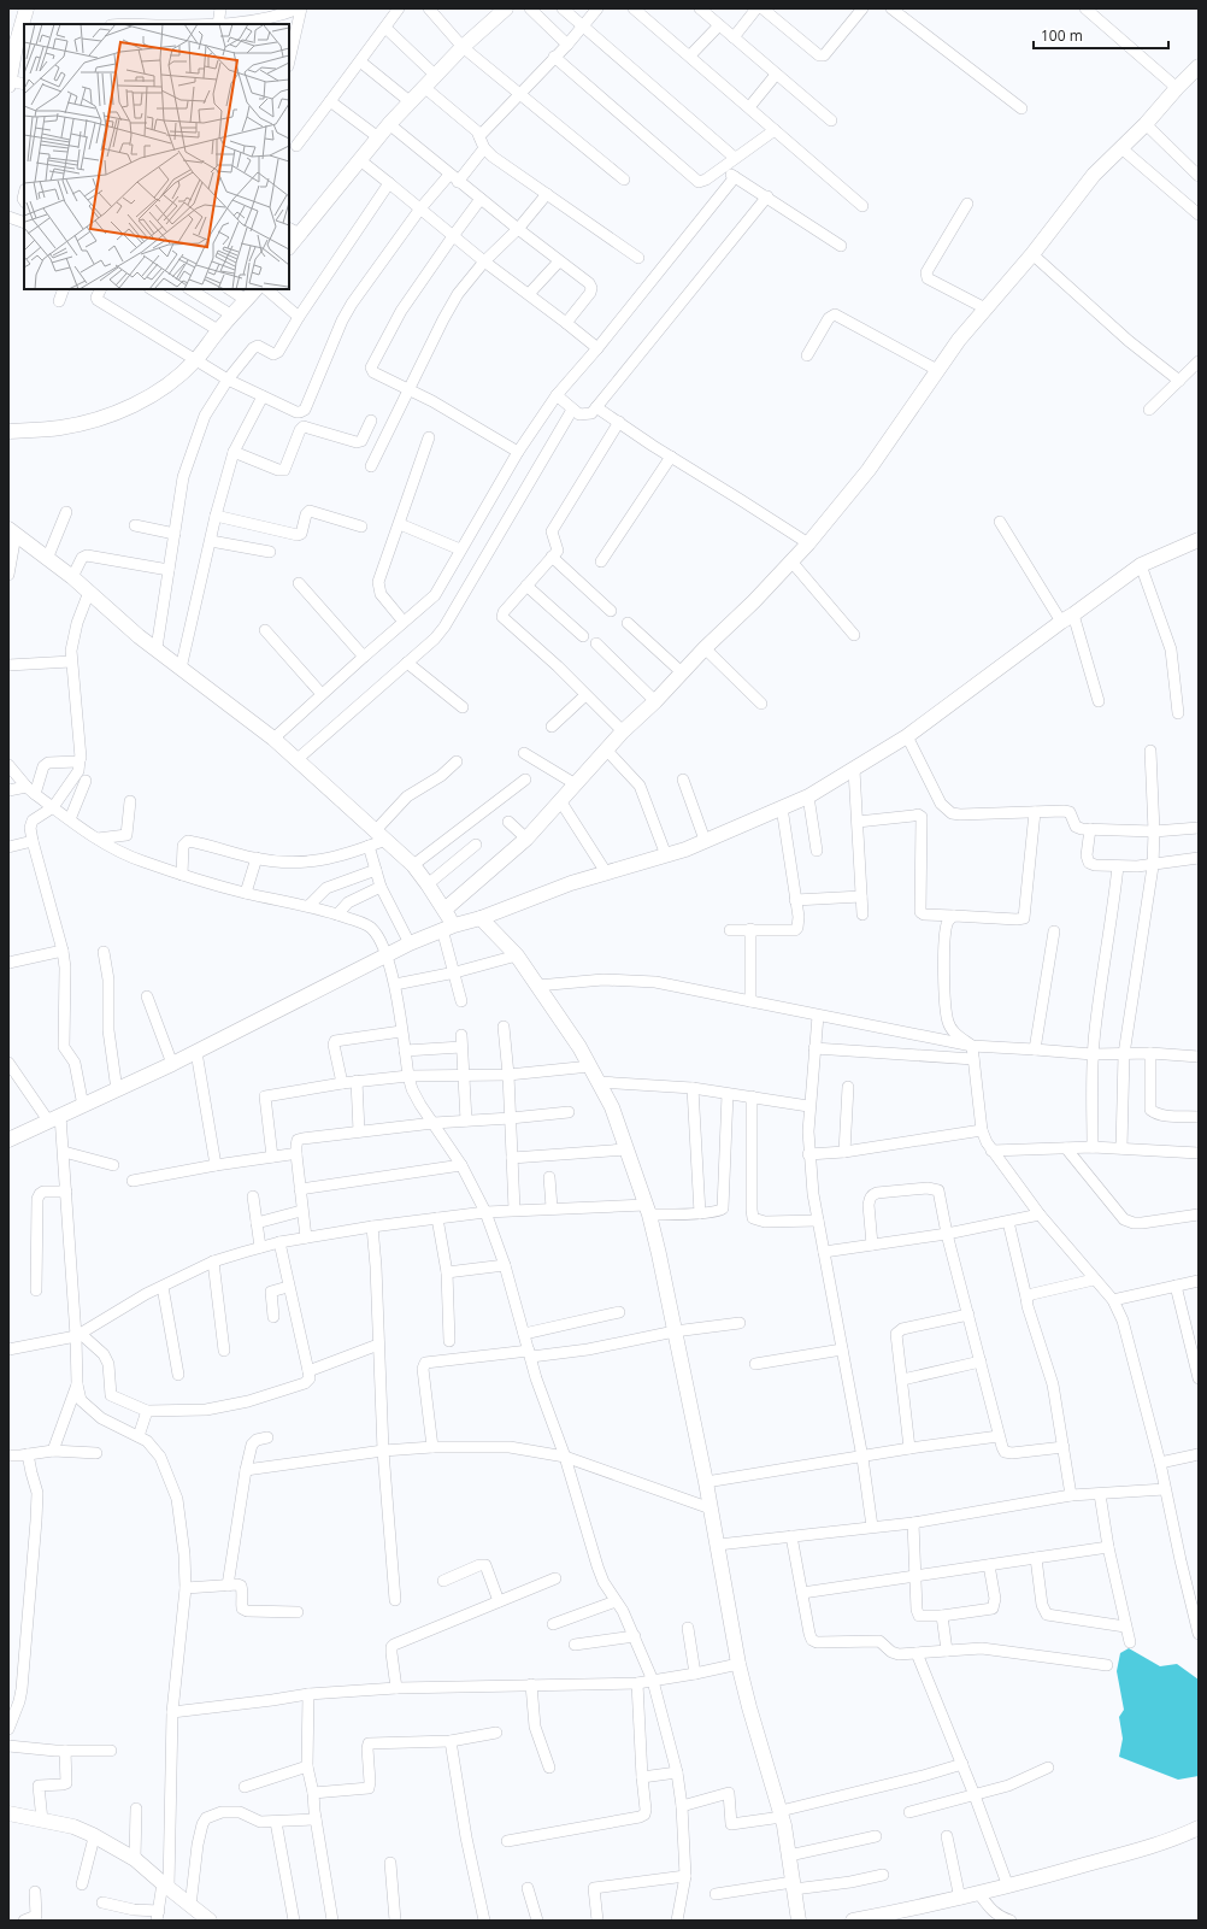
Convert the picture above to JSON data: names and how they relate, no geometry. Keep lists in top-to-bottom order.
{
  "scale_bar": "100 m"
}
